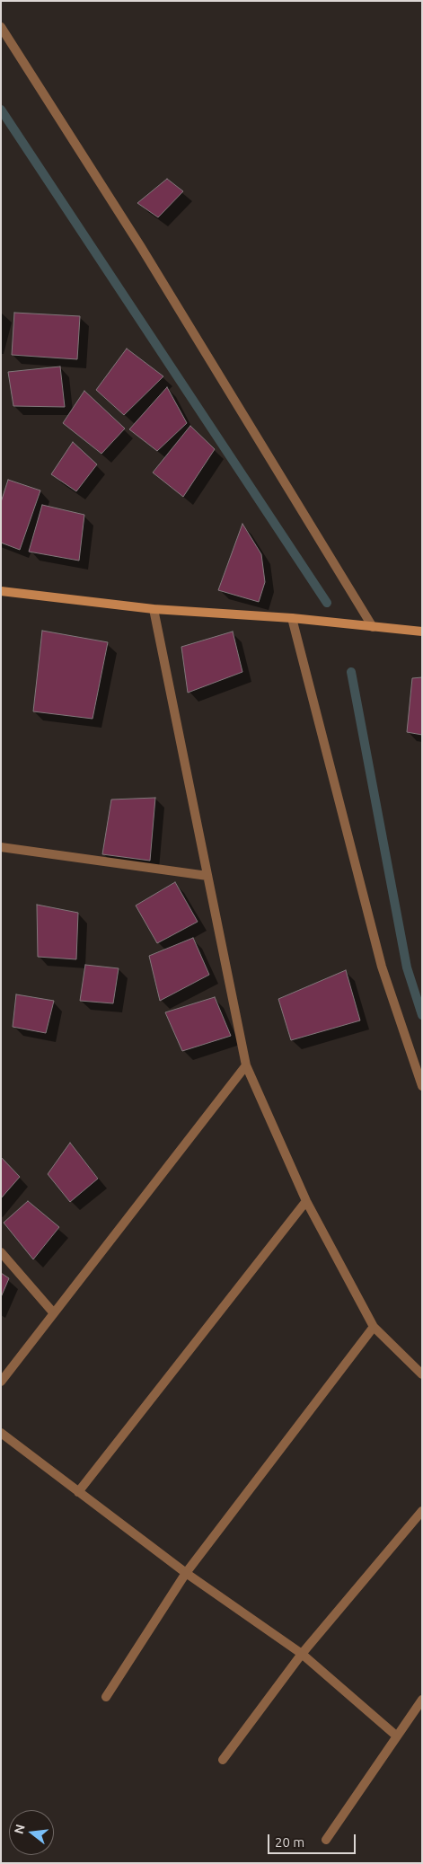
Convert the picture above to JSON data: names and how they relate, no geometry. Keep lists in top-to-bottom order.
{
  "scale_bar": "20 m",
  "north": "left"
}
